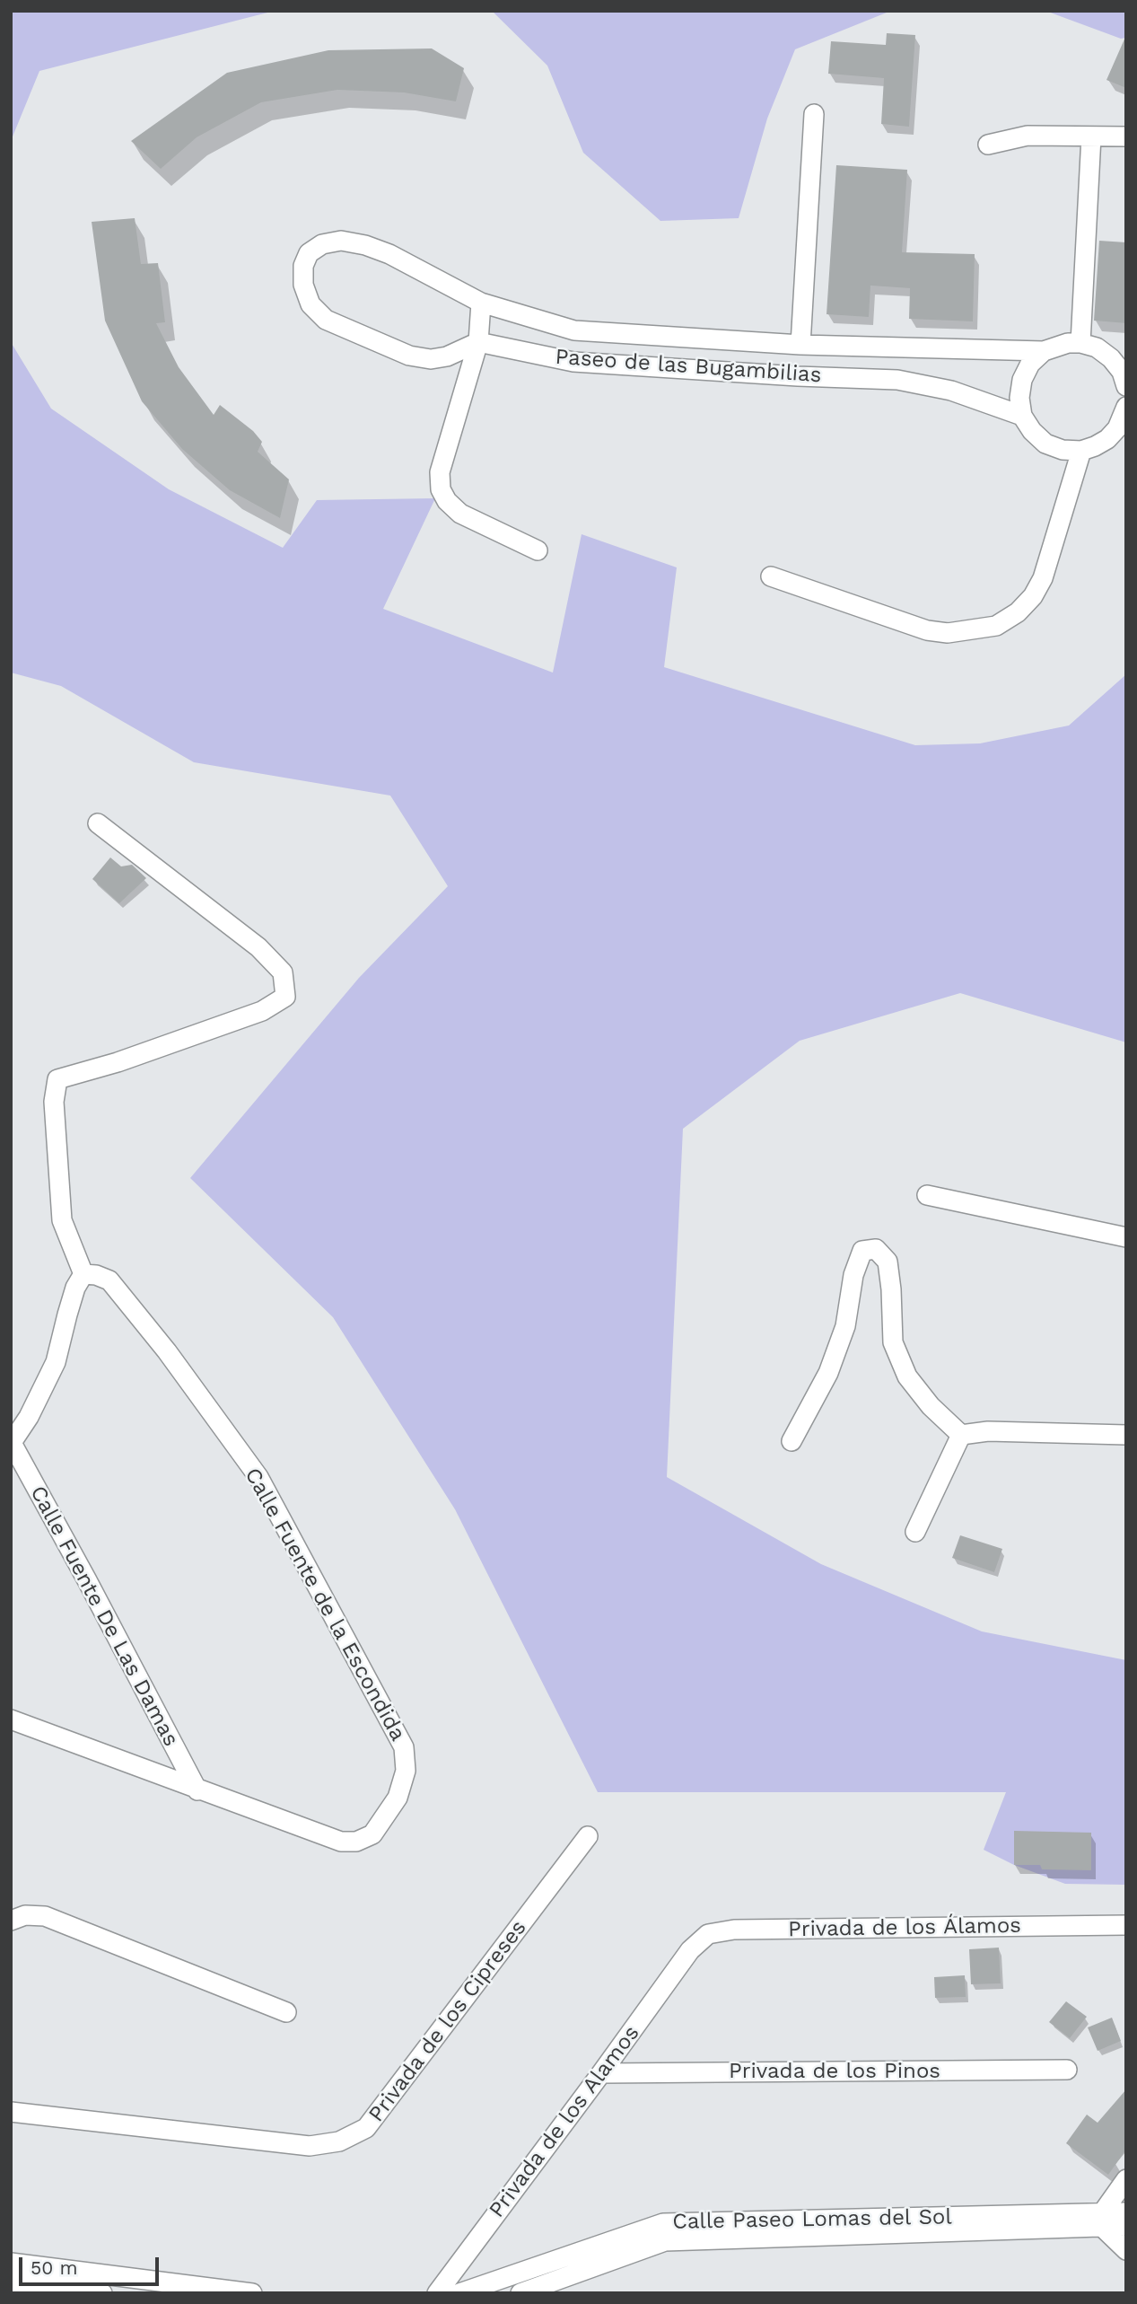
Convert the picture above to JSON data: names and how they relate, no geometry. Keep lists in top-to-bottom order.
{
  "streets": {
    "street": [
      "Paseo de las Bugambilias",
      "Calle Fuente de la Escondida",
      "Calle Fuente De Las Damas",
      "Privada de los Álamos",
      "Privada de los Cipreses",
      "Privada de los Pinos",
      "Privada de los Alamos",
      "Calle Paseo Lomas del Sol"
    ]
  },
  "crossings": [
    ["Calle Fuente de la Escondida", "Calle Fuente De Las Damas"],
    ["Privada de los Álamos", "Privada de los Alamos"],
    ["Privada de los Pinos", "Privada de los Alamos"]
  ],
  "scale_bar": "50 m"
}
